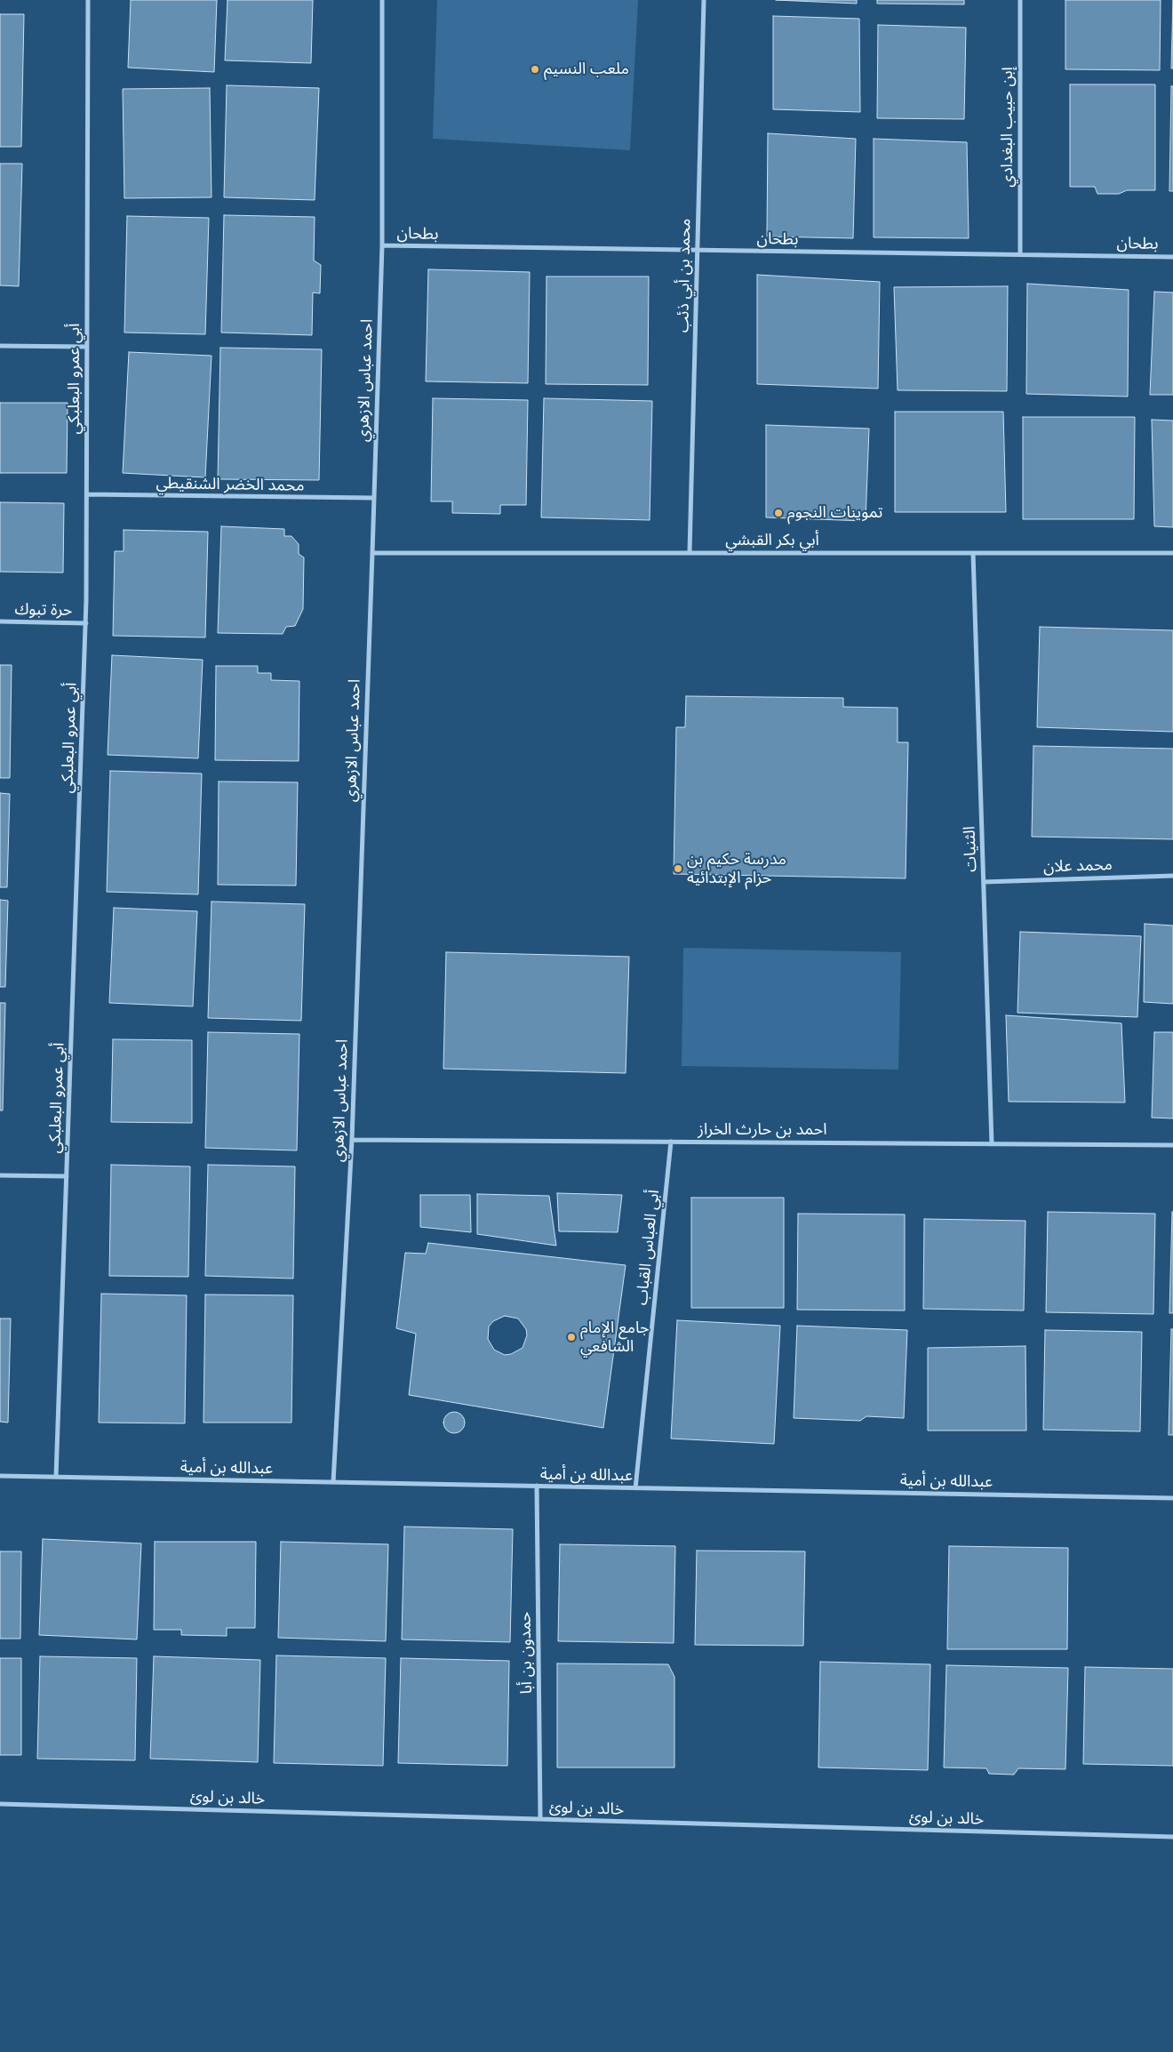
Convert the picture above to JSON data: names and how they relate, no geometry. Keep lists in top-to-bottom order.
{
  "streets": {
    "street": [
      "إبن حبيب البغدادي",
      "بطحان",
      "محمد بن أبي ذئب",
      "أبي عمرو البعلبكي",
      "احمد عباس الازهري",
      "محمد الخضر الشنقيطي",
      "أبي بكر القبشي",
      "حرة تبوك",
      "الثنيات",
      "محمد علان",
      "احمد بن حارث الخراز",
      "أبي العباس القباب",
      "عبدالله بن أمية",
      "حمدون بن أبا",
      "خالد بن لوئ"
    ]
  },
  "crossings": [
    ["إبن حبيب البغدادي", "بطحان"],
    ["بطحان", "محمد بن أبي ذئب"],
    ["بطحان", "احمد عباس الازهري"],
    ["محمد بن أبي ذئب", "أبي بكر القبشي"],
    ["أبي عمرو البعلبكي", "محمد الخضر الشنقيطي"],
    ["أبي عمرو البعلبكي", "حرة تبوك"],
    ["أبي عمرو البعلبكي", "عبدالله بن أمية"],
    ["احمد عباس الازهري", "محمد الخضر الشنقيطي"],
    ["احمد عباس الازهري", "أبي بكر القبشي"],
    ["احمد عباس الازهري", "احمد بن حارث الخراز"],
    ["احمد عباس الازهري", "عبدالله بن أمية"],
    ["أبي بكر القبشي", "الثنيات"],
    ["الثنيات", "محمد علان"],
    ["الثنيات", "احمد بن حارث الخراز"],
    ["احمد بن حارث الخراز", "أبي العباس القباب"],
    ["أبي العباس القباب", "عبدالله بن أمية"],
    ["عبدالله بن أمية", "حمدون بن أبا"],
    ["حمدون بن أبا", "خالد بن لوئ"]
  ],
  "places": [
    "ملعب النسيم",
    "تموينات النجوم",
    "مدرسة حكيم بن حزام الإبتدائية",
    "جامع الإمام الشافعي"
  ]
}
